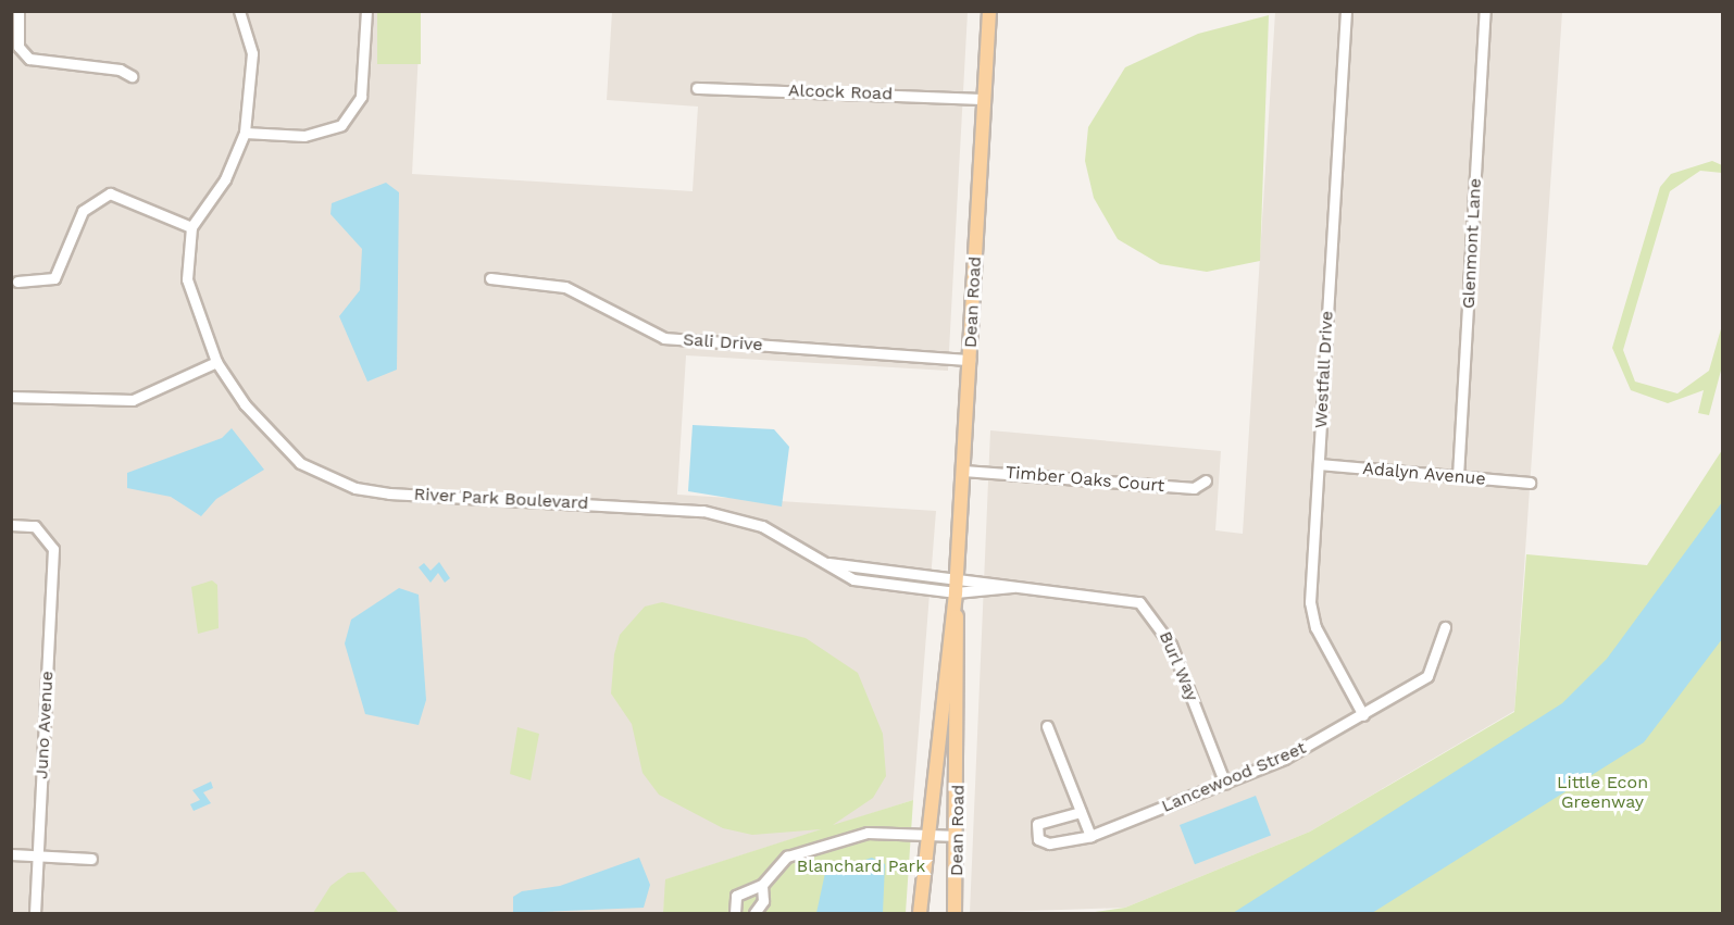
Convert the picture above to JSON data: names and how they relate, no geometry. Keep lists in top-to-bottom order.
{
  "streets": {
    "main road": ["Dean Road"],
    "street": [
      "Alcock Road",
      "Glenmont Lane",
      "Sali Drive",
      "Westfall Drive",
      "Adalyn Avenue",
      "Timber Oaks Court",
      "River Park Boulevard",
      "Burl Way",
      "Juno Avenue",
      "Lancewood Street"
    ]
  },
  "crossings": [
    ["Alcock Road", "Dean Road"],
    ["Glenmont Lane", "Adalyn Avenue"],
    ["Dean Road", "Sali Drive"],
    ["Dean Road", "Timber Oaks Court"],
    ["Dean Road", "River Park Boulevard"],
    ["Dean Road", "Burl Way"],
    ["Westfall Drive", "Adalyn Avenue"],
    ["Westfall Drive", "Lancewood Street"],
    ["River Park Boulevard", "Burl Way"],
    ["Burl Way", "Lancewood Street"]
  ],
  "parks": ["Little Econ Greenway", "Blanchard Park"]
}
